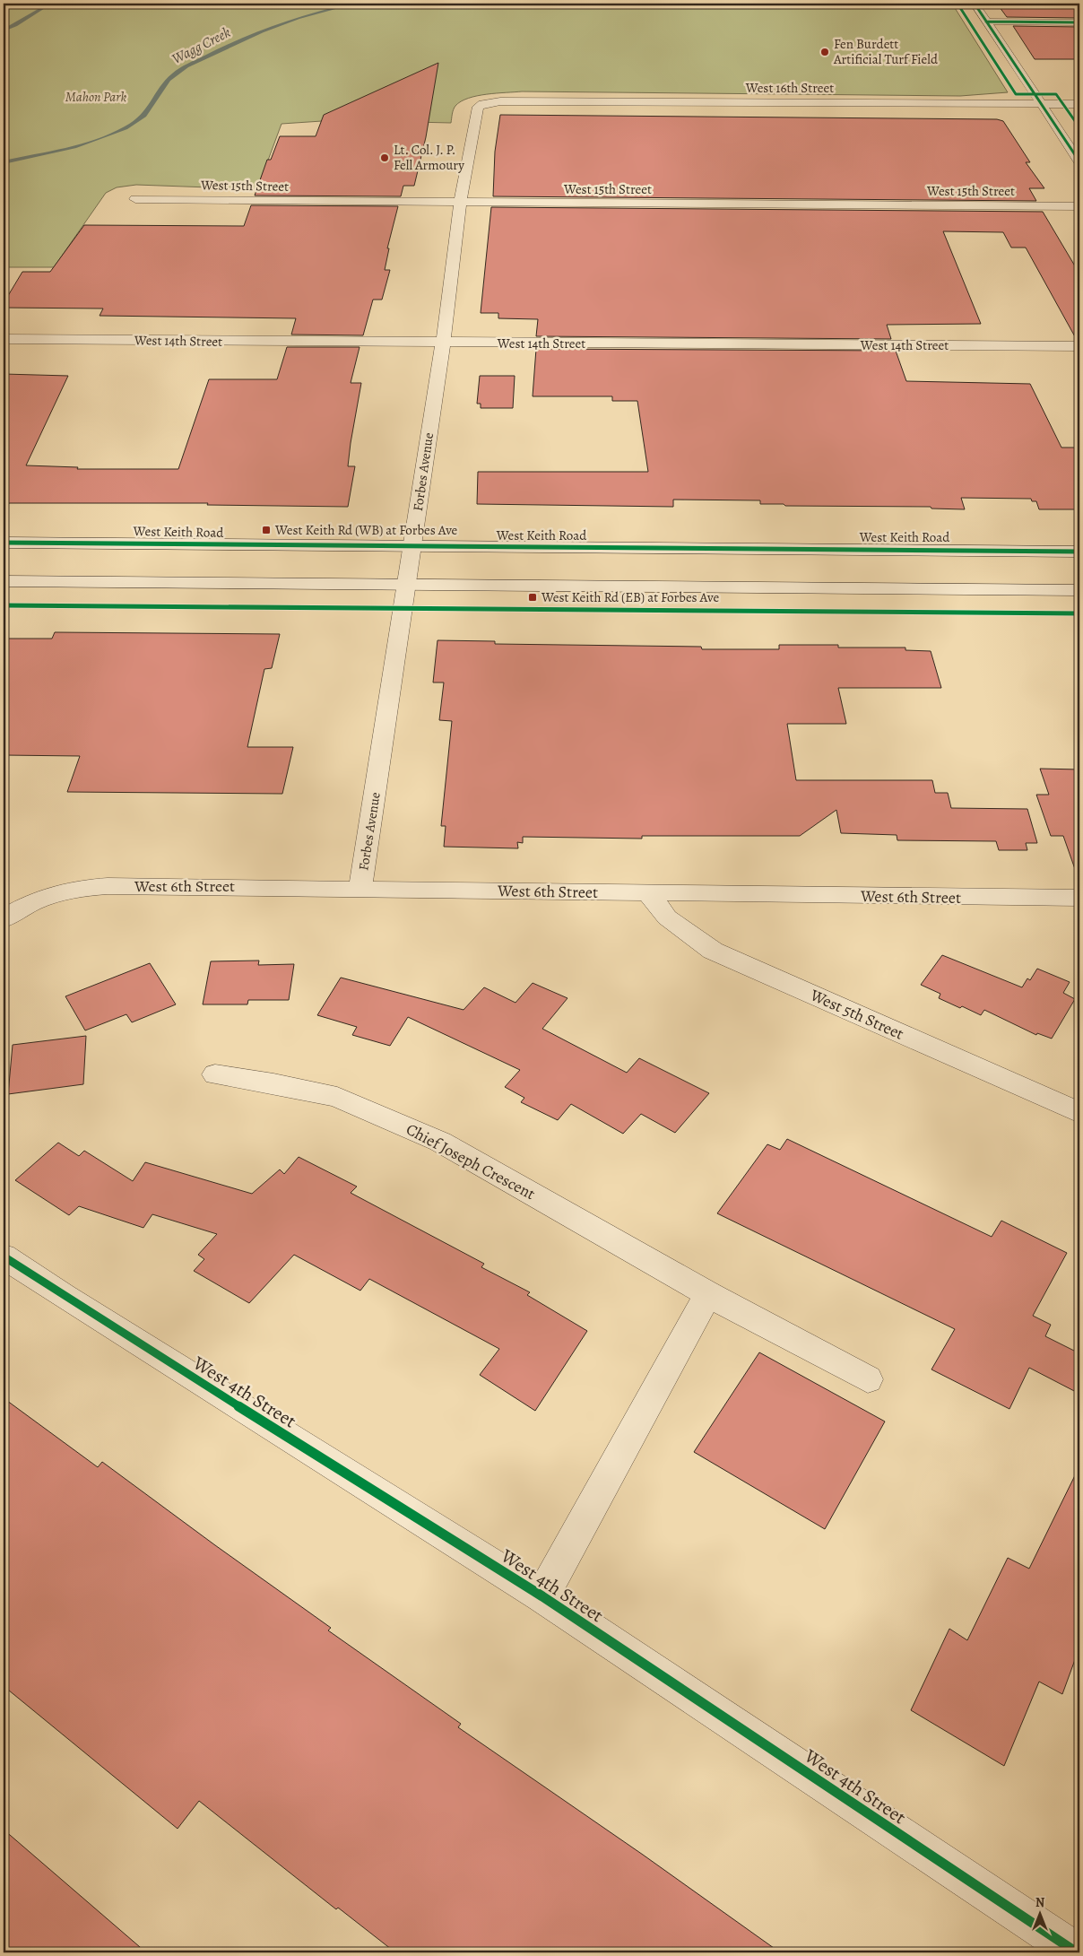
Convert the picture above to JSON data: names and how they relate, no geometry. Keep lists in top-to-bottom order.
{
  "streets": {
    "street": [
      "West 16th Street",
      "West 15th Street",
      "West 14th Street",
      "Forbes Avenue",
      "West Keith Road",
      "West 6th Street",
      "West 5th Street",
      "Chief Joseph Crescent",
      "West 4th Street"
    ]
  },
  "crossings": [
    ["West 16th Street", "Forbes Avenue"],
    ["West 15th Street", "Forbes Avenue"],
    ["West 14th Street", "Forbes Avenue"],
    ["Forbes Avenue", "West Keith Road"],
    ["Forbes Avenue", "West 6th Street"],
    ["West 6th Street", "West 5th Street"]
  ],
  "water": ["Wagg Creek"],
  "parks": ["Mahon Park"],
  "places": {
    "other": ["Fen Burdett Artificial Turf Field", "Lt. Col. J. P. Fell Armoury"],
    "transit": ["West Keith Rd (WB) at Forbes Ave", "West Keith Rd (EB) at Forbes Ave"]
  },
  "north": "top"
}
